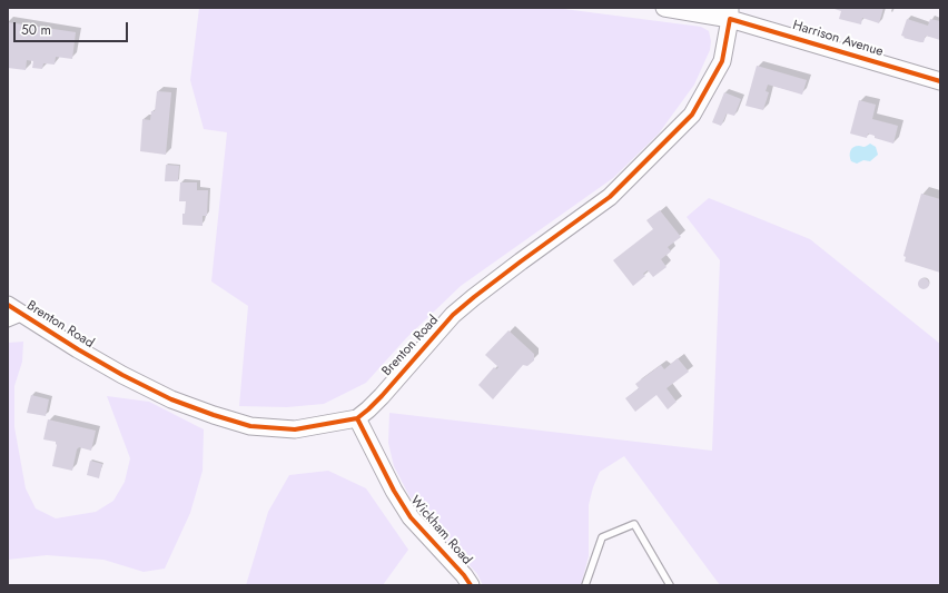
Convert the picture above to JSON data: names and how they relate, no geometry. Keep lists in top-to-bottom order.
{
  "streets": {
    "street": ["Harrison Avenue", "Brenton Road", "Wickham Road"]
  },
  "crossings": [
    ["Harrison Avenue", "Brenton Road"],
    ["Brenton Road", "Wickham Road"]
  ],
  "scale_bar": "50 m"
}
